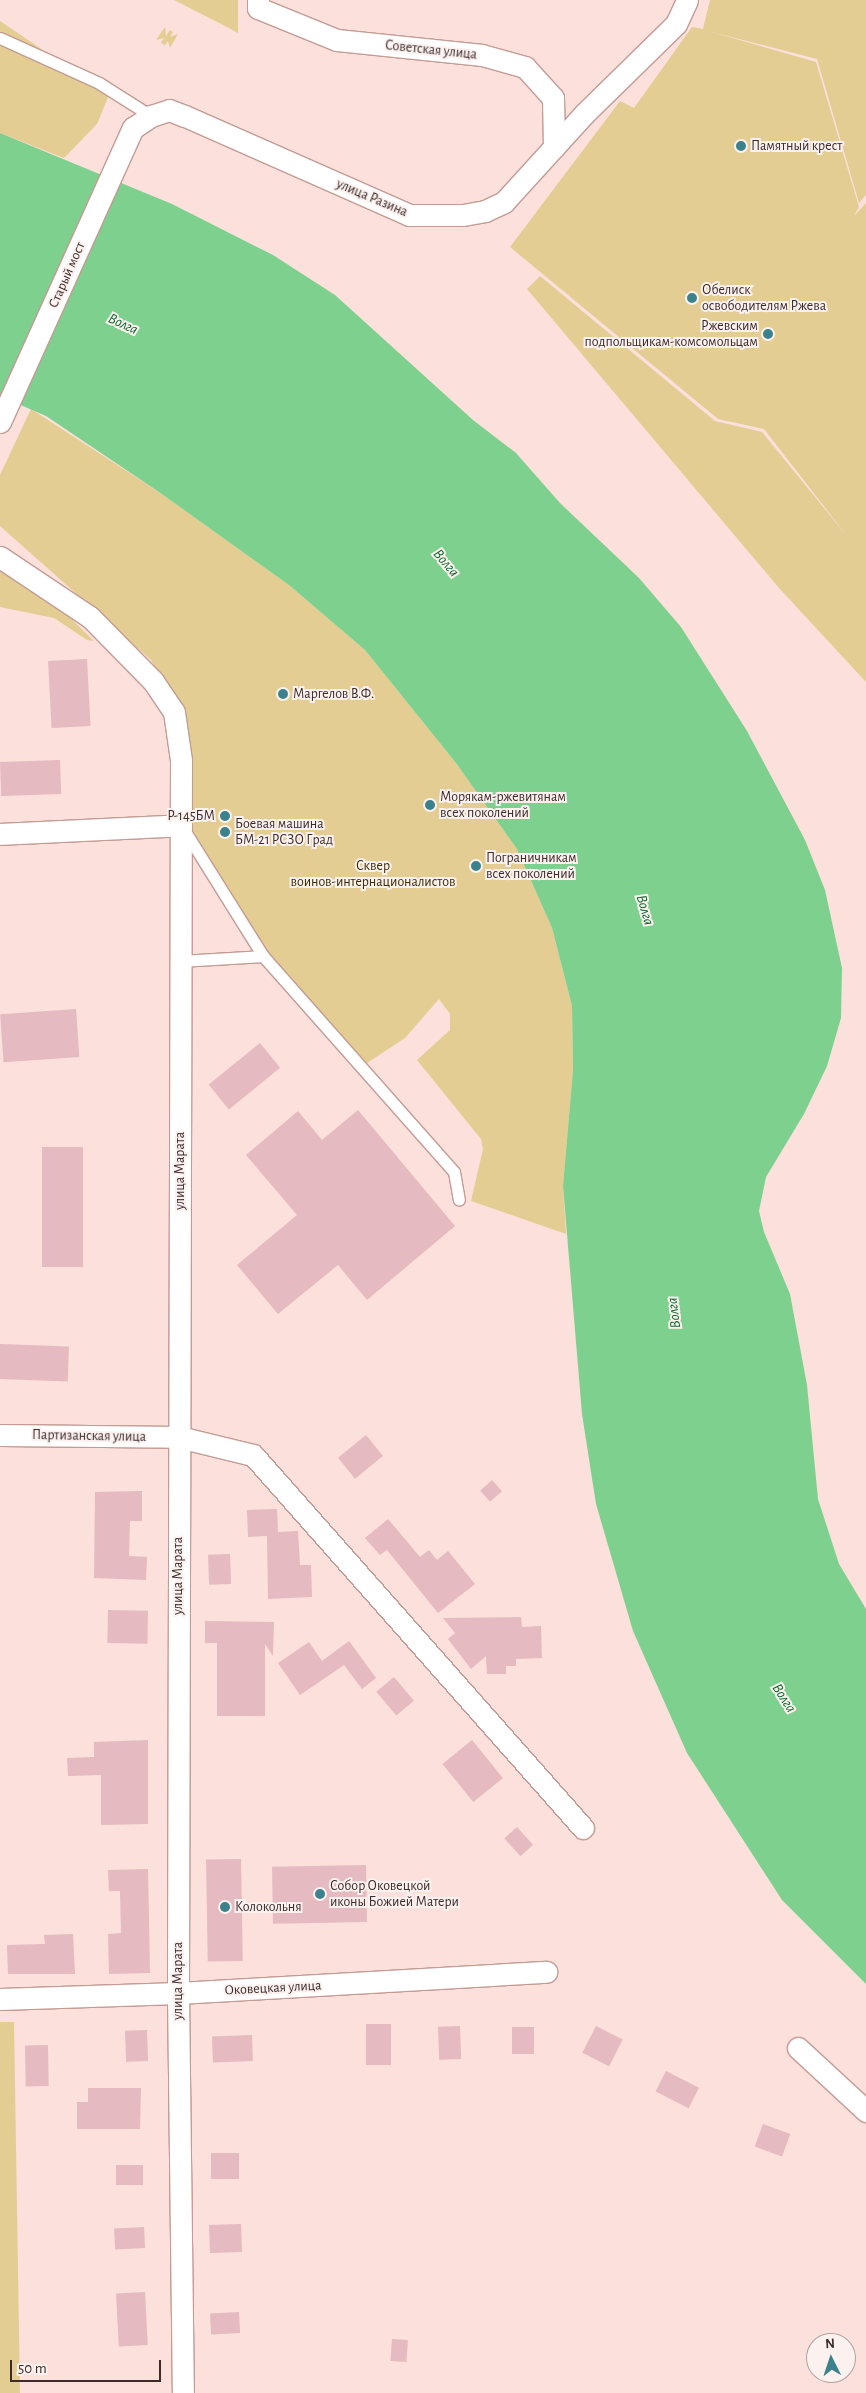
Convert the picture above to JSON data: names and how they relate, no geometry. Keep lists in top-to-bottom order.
{
  "streets": {
    "street": [
      "Советская улица",
      "улица Разина",
      "Старый мост",
      "улица Марата",
      "Партизанская улица",
      "Оковецкая улица"
    ]
  },
  "crossings": [
    ["Советская улица", "улица Разина"],
    ["улица Разина", "Старый мост"],
    ["улица Марата", "Партизанская улица"],
    ["улица Марата", "Оковецкая улица"]
  ],
  "water": ["Волга"],
  "parks": ["Сквер воинов-интернационалистов"],
  "places": [
    "Памятный крест",
    "Обелиск освободителям Ржева",
    "Ржевским подпольщикам-комсомольцам",
    "Маргелов В.Ф.",
    "Морякам-ржевитянам всех поколений",
    "Р-145БМ",
    "Боевая машина БМ-21 РСЗО Град",
    "Пограничникам всех поколений",
    "Собор Оковецкой иконы Божией Матери",
    "Колокольня"
  ],
  "scale_bar": "50 m",
  "north": "top"
}
